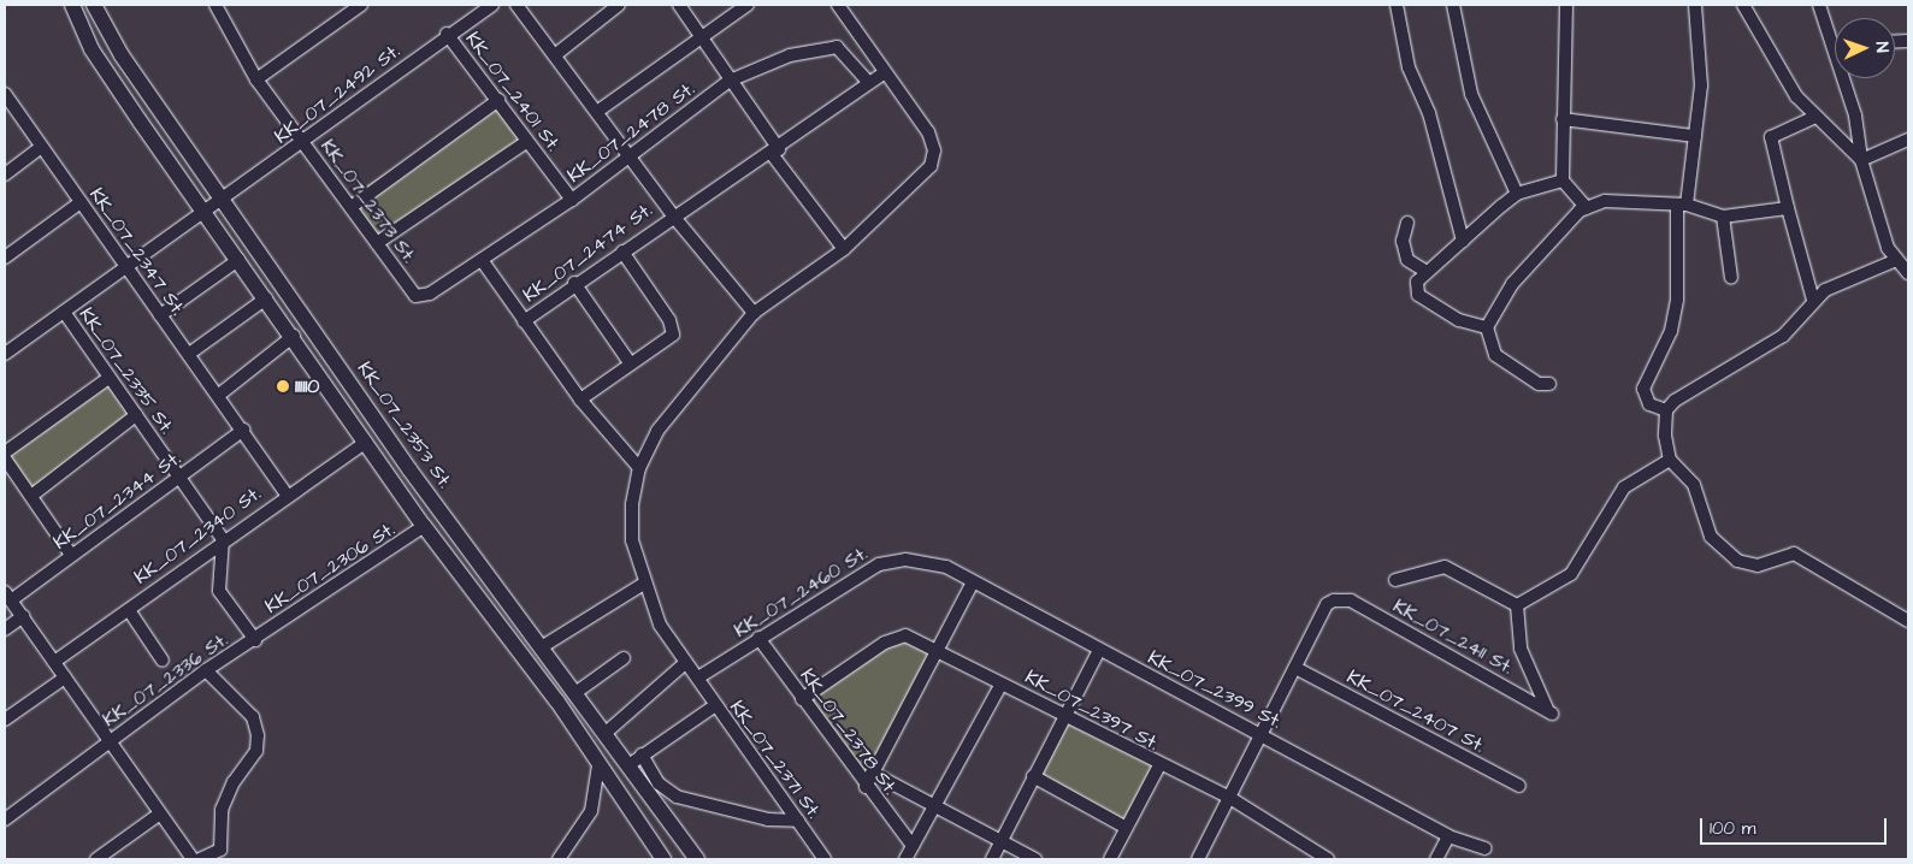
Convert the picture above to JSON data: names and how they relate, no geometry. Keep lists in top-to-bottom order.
{
  "streets": {
    "street": [
      "KK_07_2401 St.",
      "KK_07_2492 St.",
      "KK_07_2478 St.",
      "KK_07_2373 St.",
      "KK_07_2347 St.",
      "KK_07_2474 St.",
      "KK_07_2335 St.",
      "KK_07_2353 St.",
      "KK_07_2344 St.",
      "KK_07_2340 St.",
      "KK_07_2306 St.",
      "KK_07_2460 St.",
      "KK_07_2411 St.",
      "KK_07_2336 St.",
      "KK_07_2399 St.",
      "KK_07_2397 St.",
      "KK_07_2407 St.",
      "KK_07_2378 St.",
      "KK_07_2371 St."
    ]
  },
  "crossings": [
    ["KK_07_2401 St.", "KK_07_2492 St."],
    ["KK_07_2401 St.", "KK_07_2478 St."],
    ["KK_07_2492 St.", "KK_07_2373 St."],
    ["KK_07_2492 St.", "KK_07_2347 St."],
    ["KK_07_2492 St.", "KK_07_2335 St."],
    ["KK_07_2492 St.", "KK_07_2353 St."],
    ["KK_07_2478 St.", "KK_07_2373 St."],
    ["KK_07_2478 St.", "KK_07_2474 St."],
    ["KK_07_2347 St.", "KK_07_2344 St."],
    ["KK_07_2347 St.", "KK_07_2340 St."],
    ["KK_07_2474 St.", "KK_07_2371 St."],
    ["KK_07_2335 St.", "KK_07_2344 St."],
    ["KK_07_2335 St.", "KK_07_2340 St."],
    ["KK_07_2335 St.", "KK_07_2336 St."],
    ["KK_07_2353 St.", "KK_07_2340 St."],
    ["KK_07_2353 St.", "KK_07_2306 St."],
    ["KK_07_2340 St.", "KK_07_2336 St."],
    ["KK_07_2306 St.", "KK_07_2336 St."],
    ["KK_07_2460 St.", "KK_07_2399 St."],
    ["KK_07_2460 St.", "KK_07_2378 St."],
    ["KK_07_2460 St.", "KK_07_2371 St."],
    ["KK_07_2411 St.", "KK_07_2407 St."],
    ["KK_07_2397 St.", "KK_07_2378 St."]
  ],
  "places": ["111110"],
  "scale_bar": "100 m",
  "north": "right"
}
